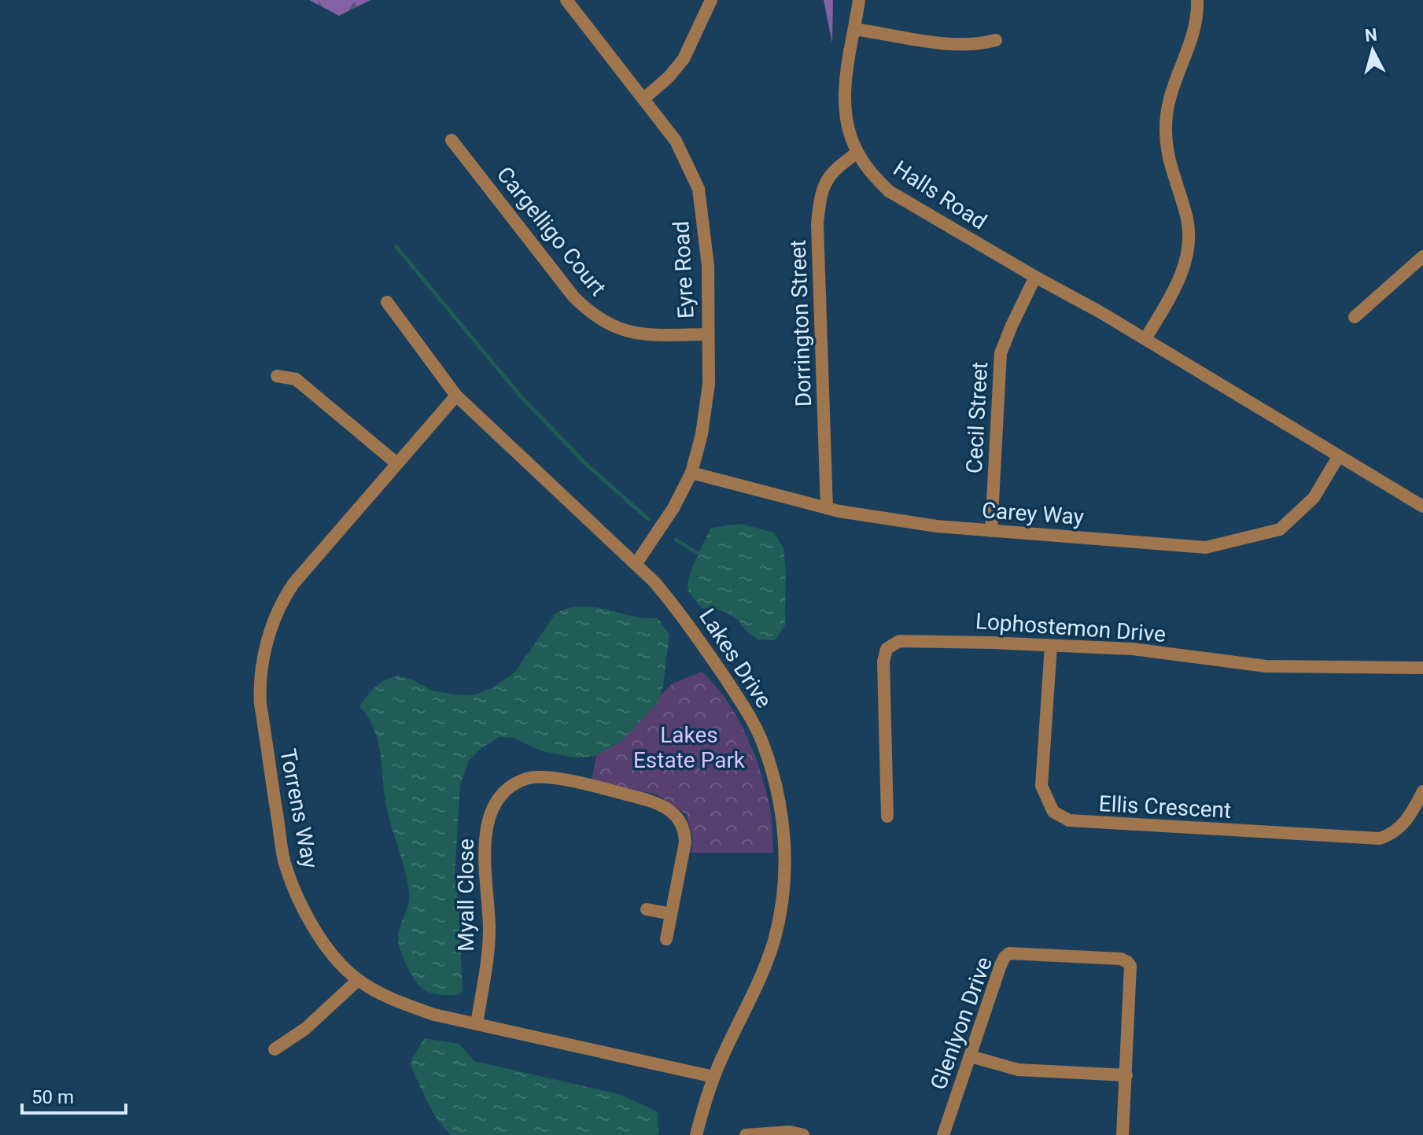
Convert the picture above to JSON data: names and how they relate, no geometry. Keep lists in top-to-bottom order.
{
  "streets": {
    "street": [
      "Halls Road",
      "Cargelligo Court",
      "Eyre Road",
      "Dorrington Street",
      "Cecil Street",
      "Carey Way",
      "Lophostemon Drive",
      "Lakes Drive",
      "Ellis Crescent",
      "Torrens Way",
      "Myall Close",
      "Glenlyon Drive"
    ]
  },
  "crossings": [
    ["Halls Road", "Dorrington Street"],
    ["Halls Road", "Cecil Street"],
    ["Halls Road", "Carey Way"],
    ["Cargelligo Court", "Eyre Road"],
    ["Eyre Road", "Carey Way"],
    ["Eyre Road", "Lakes Drive"],
    ["Dorrington Street", "Carey Way"],
    ["Cecil Street", "Carey Way"],
    ["Lophostemon Drive", "Ellis Crescent"],
    ["Lakes Drive", "Torrens Way"],
    ["Torrens Way", "Myall Close"]
  ],
  "parks": ["Lakes Estate Park"],
  "scale_bar": "50 m",
  "north": "top"
}
